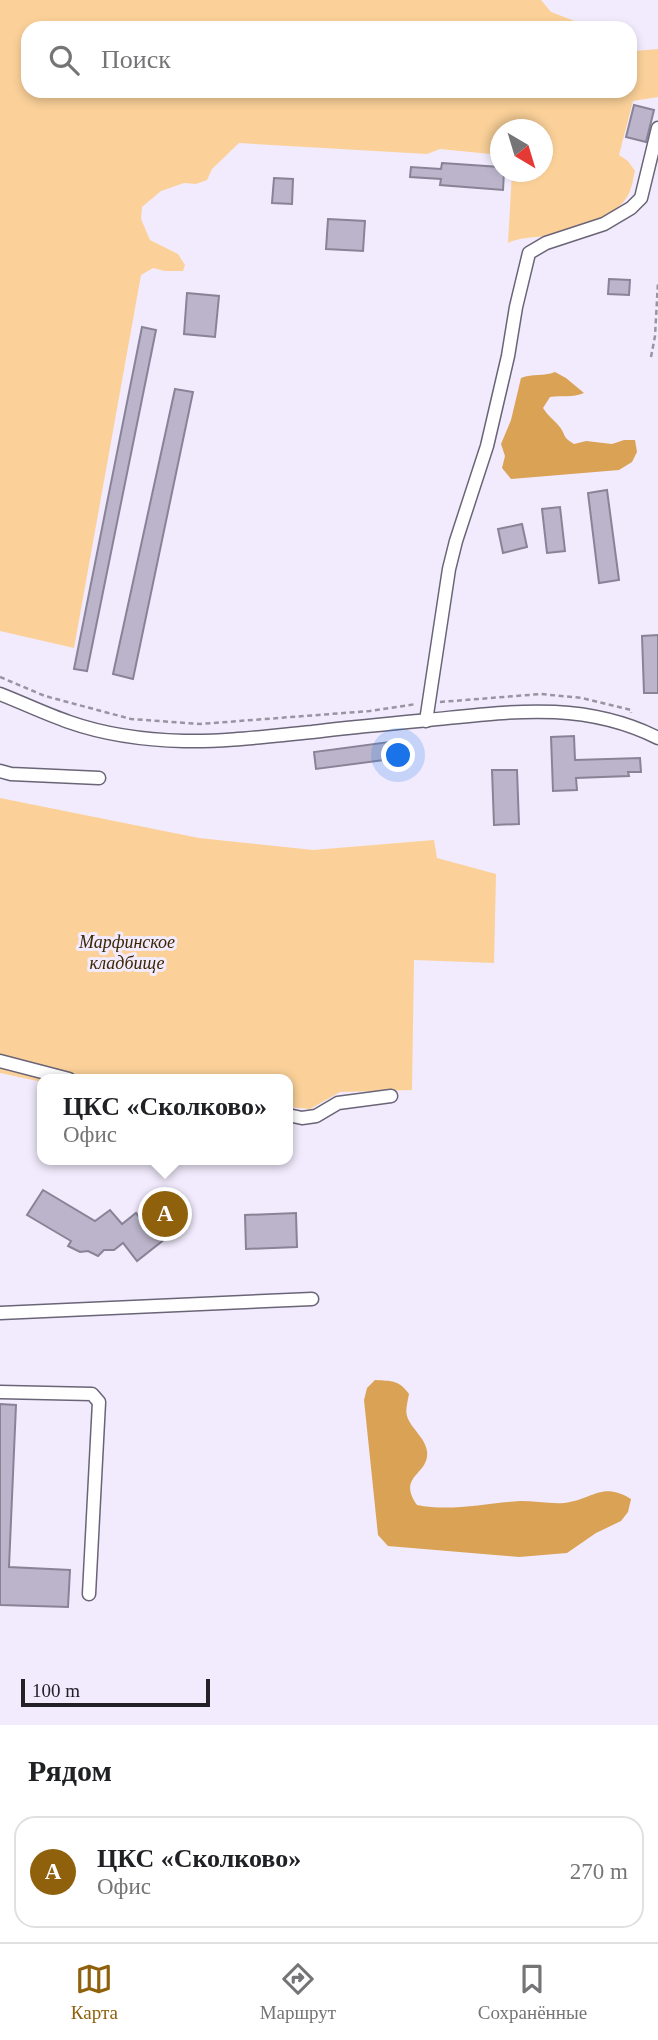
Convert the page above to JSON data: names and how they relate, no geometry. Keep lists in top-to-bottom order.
{
  "parks": ["Марфинское кладбище"],
  "scale_bar": "100 m",
  "north": "bottom right",
  "page": {
    "search": "Поиск",
    "popup": ["ЦКС «Сколково»", "Офис"],
    "pins": "A",
    "scale": "100 m",
    "heading": "Рядом",
    "list": [
      {
        "mark": "A",
        "name": "ЦКС «Сколково»",
        "note": "Офис",
        "value": "270 m"
      }
    ],
    "nav": ["Карта", "Маршрут", "Сохранённые"]
  }
}
